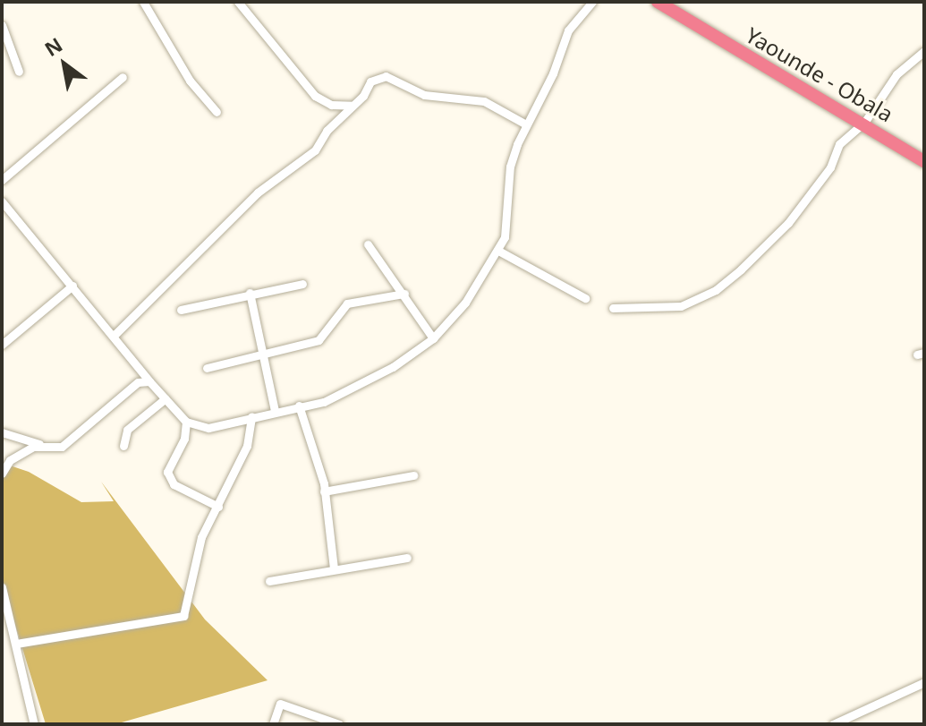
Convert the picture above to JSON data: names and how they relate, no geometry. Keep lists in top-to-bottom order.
{
  "streets": {
    "highway": ["Yaounde - Obala"]
  },
  "north": "top left"
}
